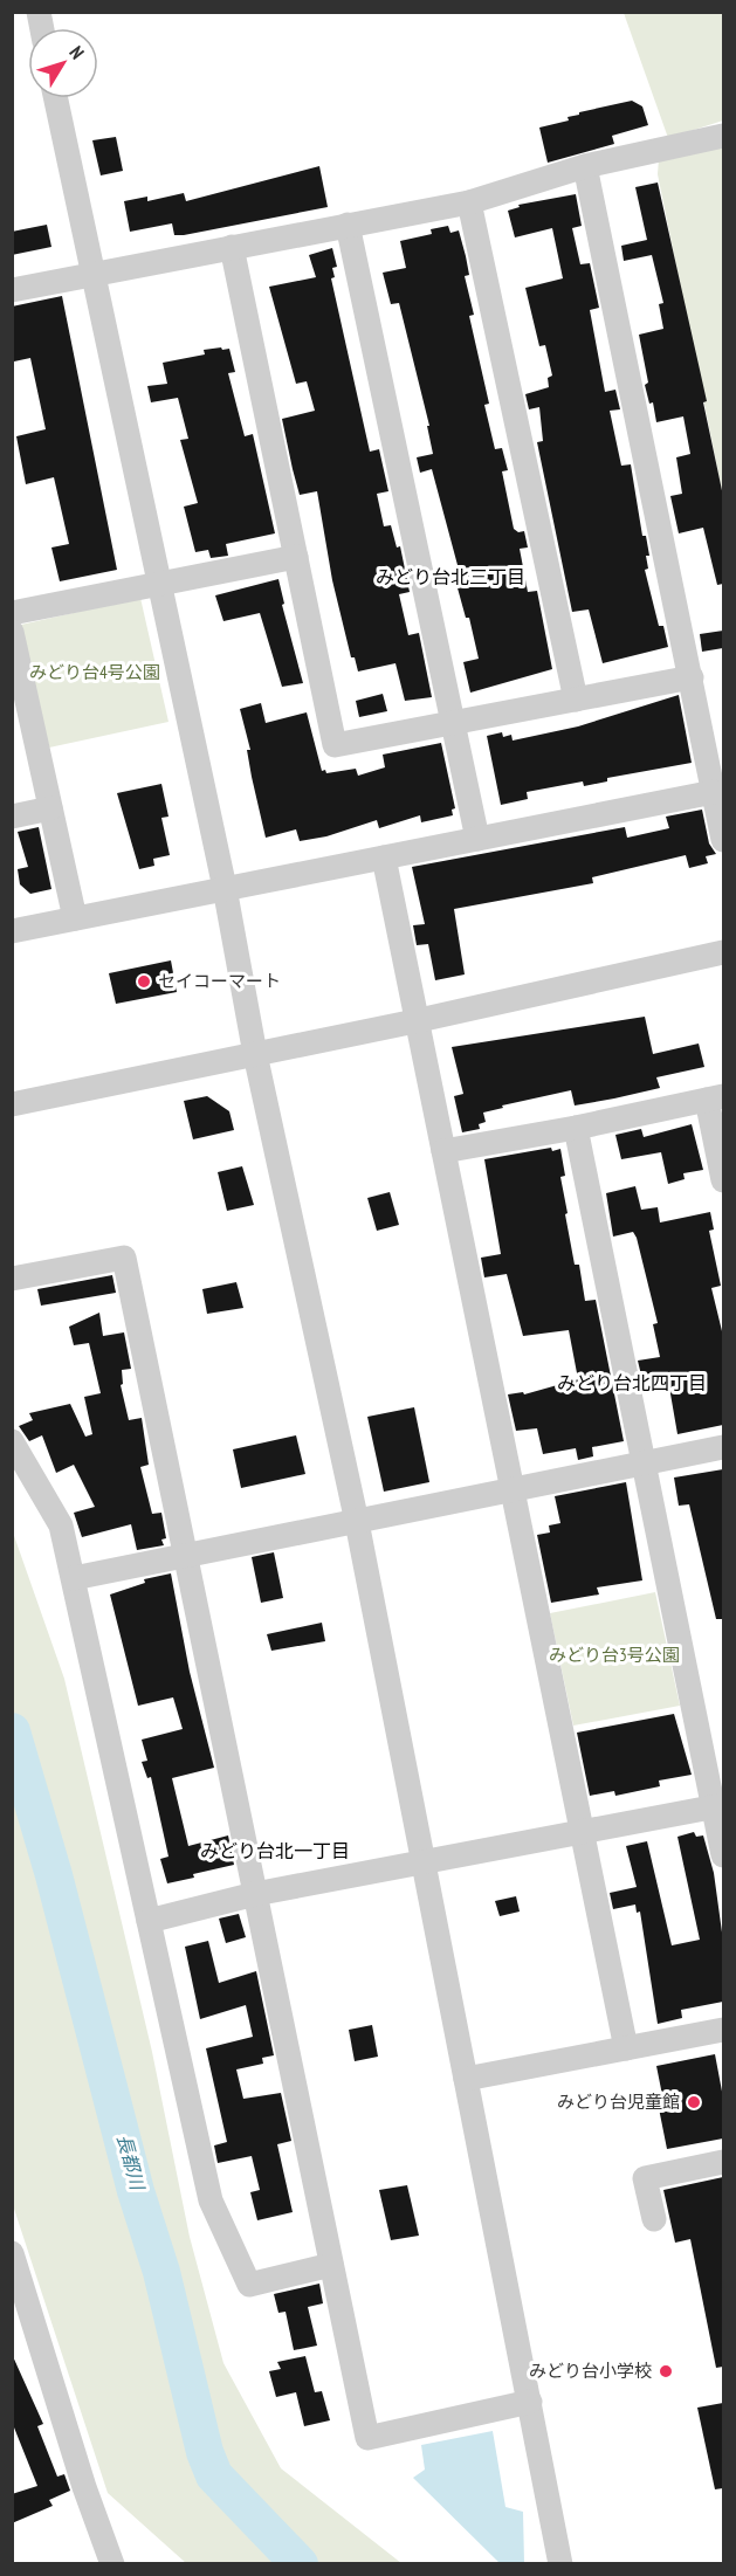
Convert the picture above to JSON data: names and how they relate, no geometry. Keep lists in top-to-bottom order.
{
  "districts": ["みどり台北三丁目", "みどり台北四丁目", "みどり台北一丁目"],
  "water": ["長都川"],
  "parks": ["みどり台4号公園", "みどり台3号公園"],
  "places": ["セイコーマート", "みどり台児童館", "みどり台小学校"],
  "north": "top right"
}
